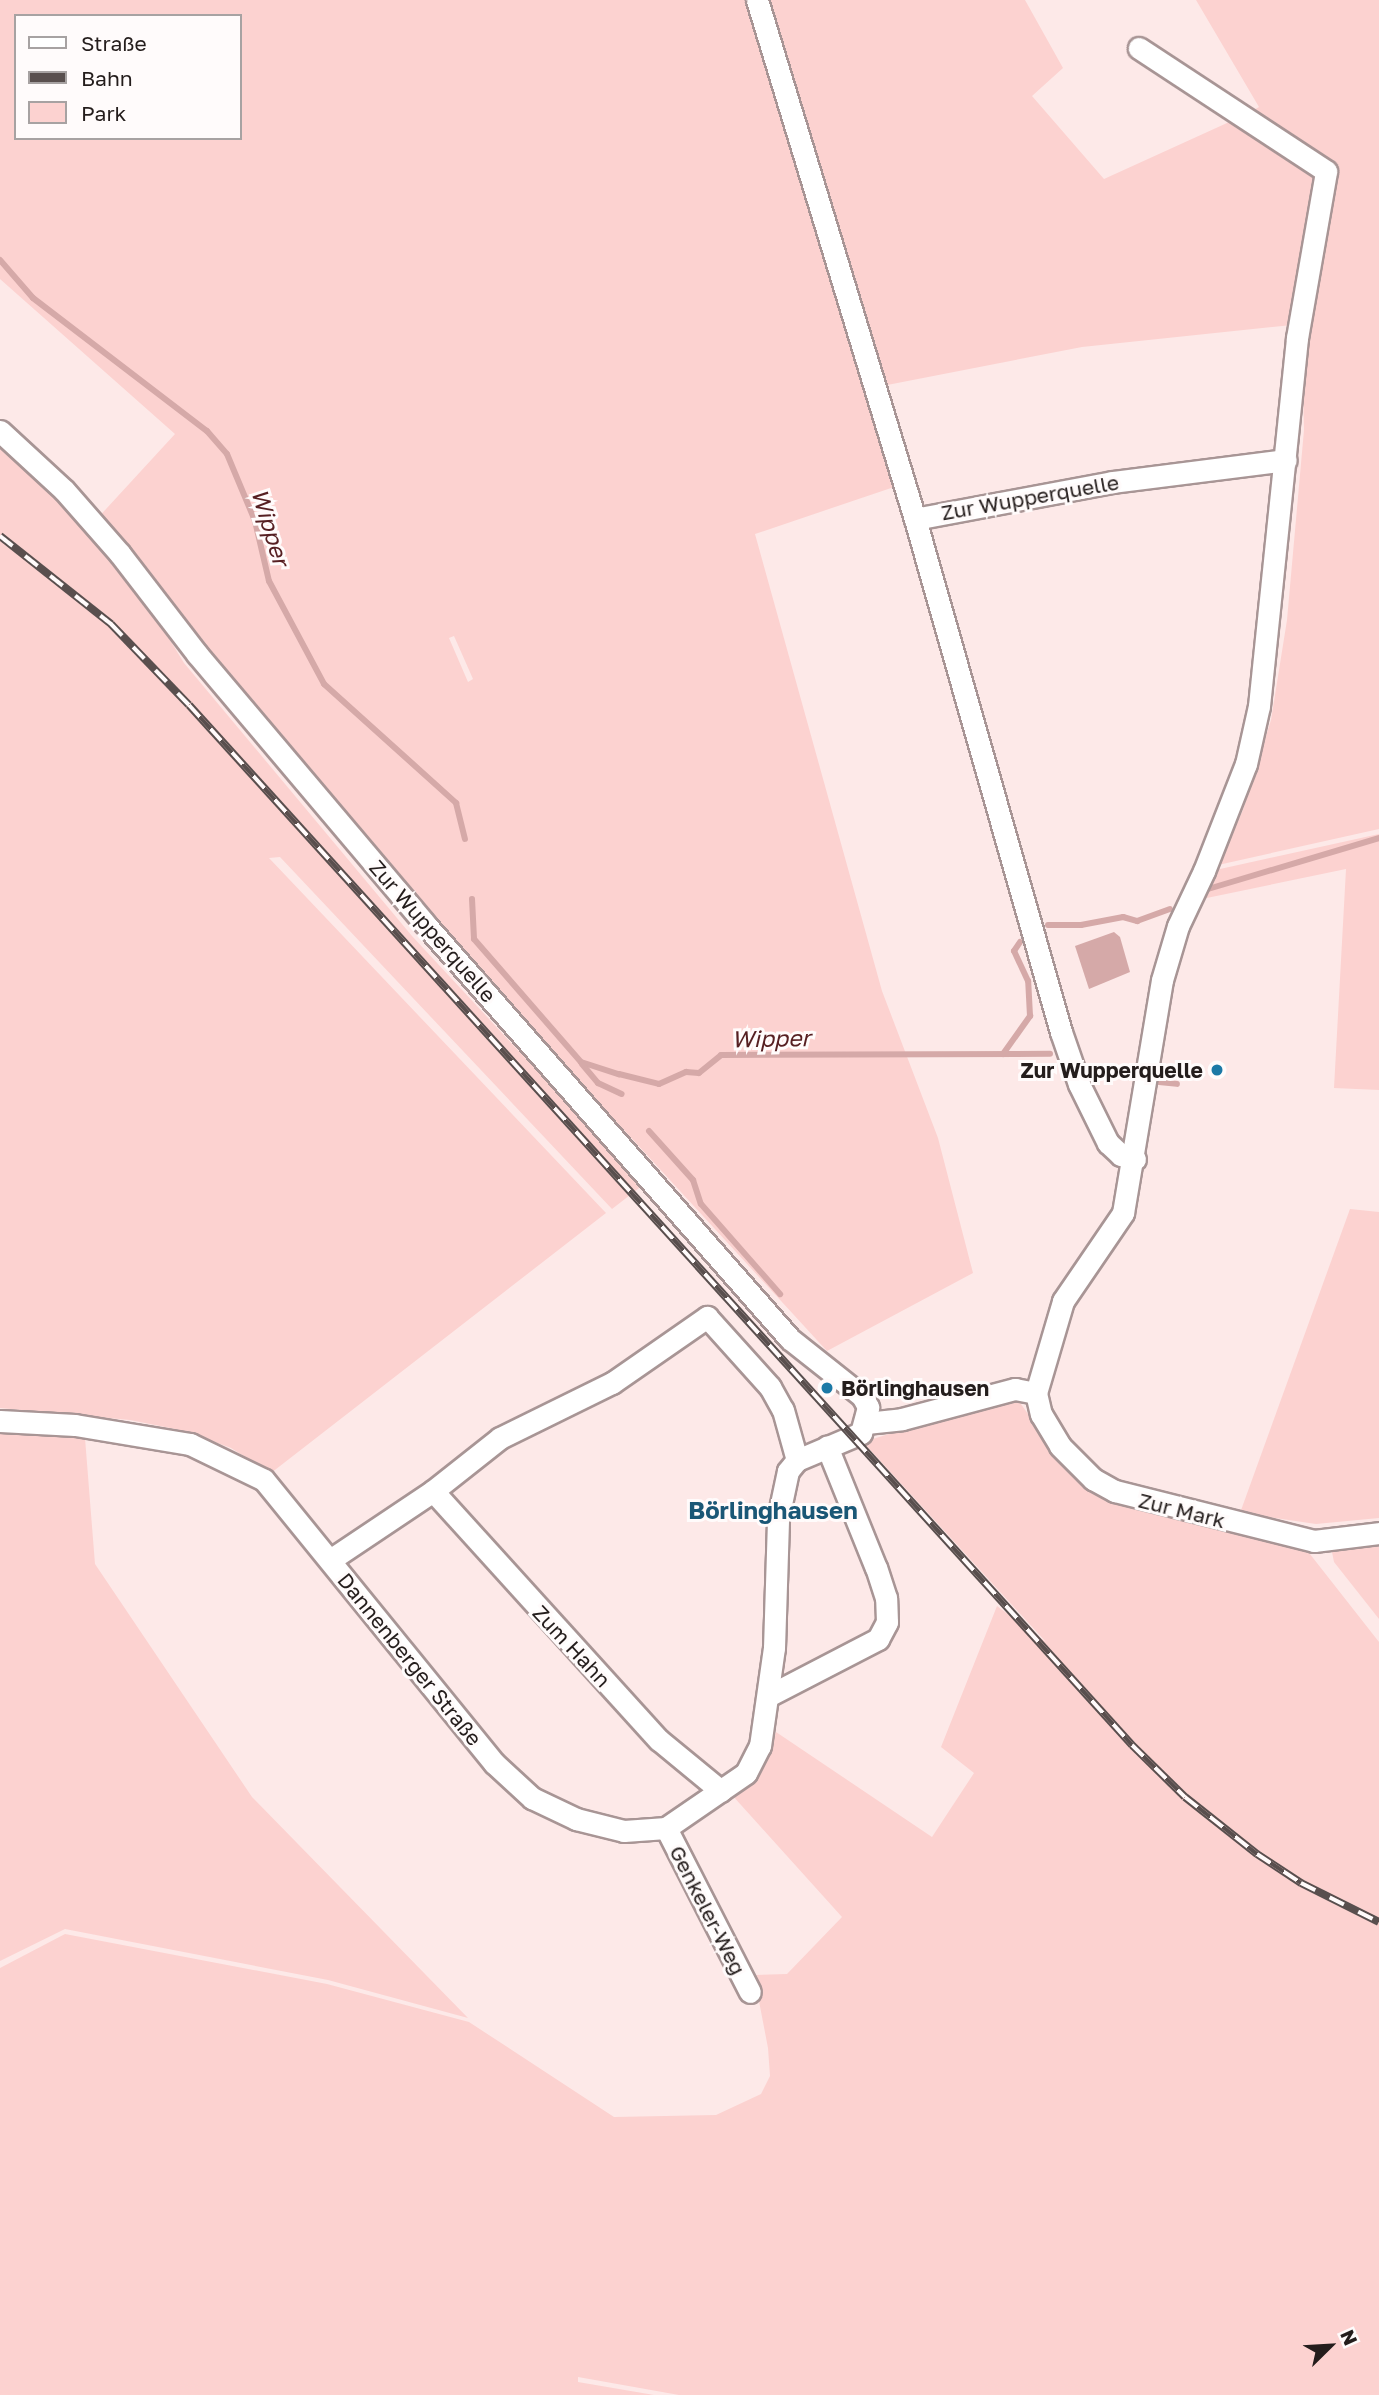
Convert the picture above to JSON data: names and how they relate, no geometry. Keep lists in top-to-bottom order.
{
  "streets": {
    "street": [
      "Zur Wupperquelle",
      "Zur Mark",
      "Zum Hahn",
      "Dannenberger Straße",
      "Genkeler-Weg"
    ]
  },
  "crossings": [
    ["Dannenberger Straße", "Genkeler-Weg"]
  ],
  "districts": ["Börlinghausen"],
  "water": ["Wipper"],
  "places": ["Zur Wupperquelle", "Börlinghausen"],
  "legend": ["Straße", "Bahn", "Park"],
  "north": "top right"
}
